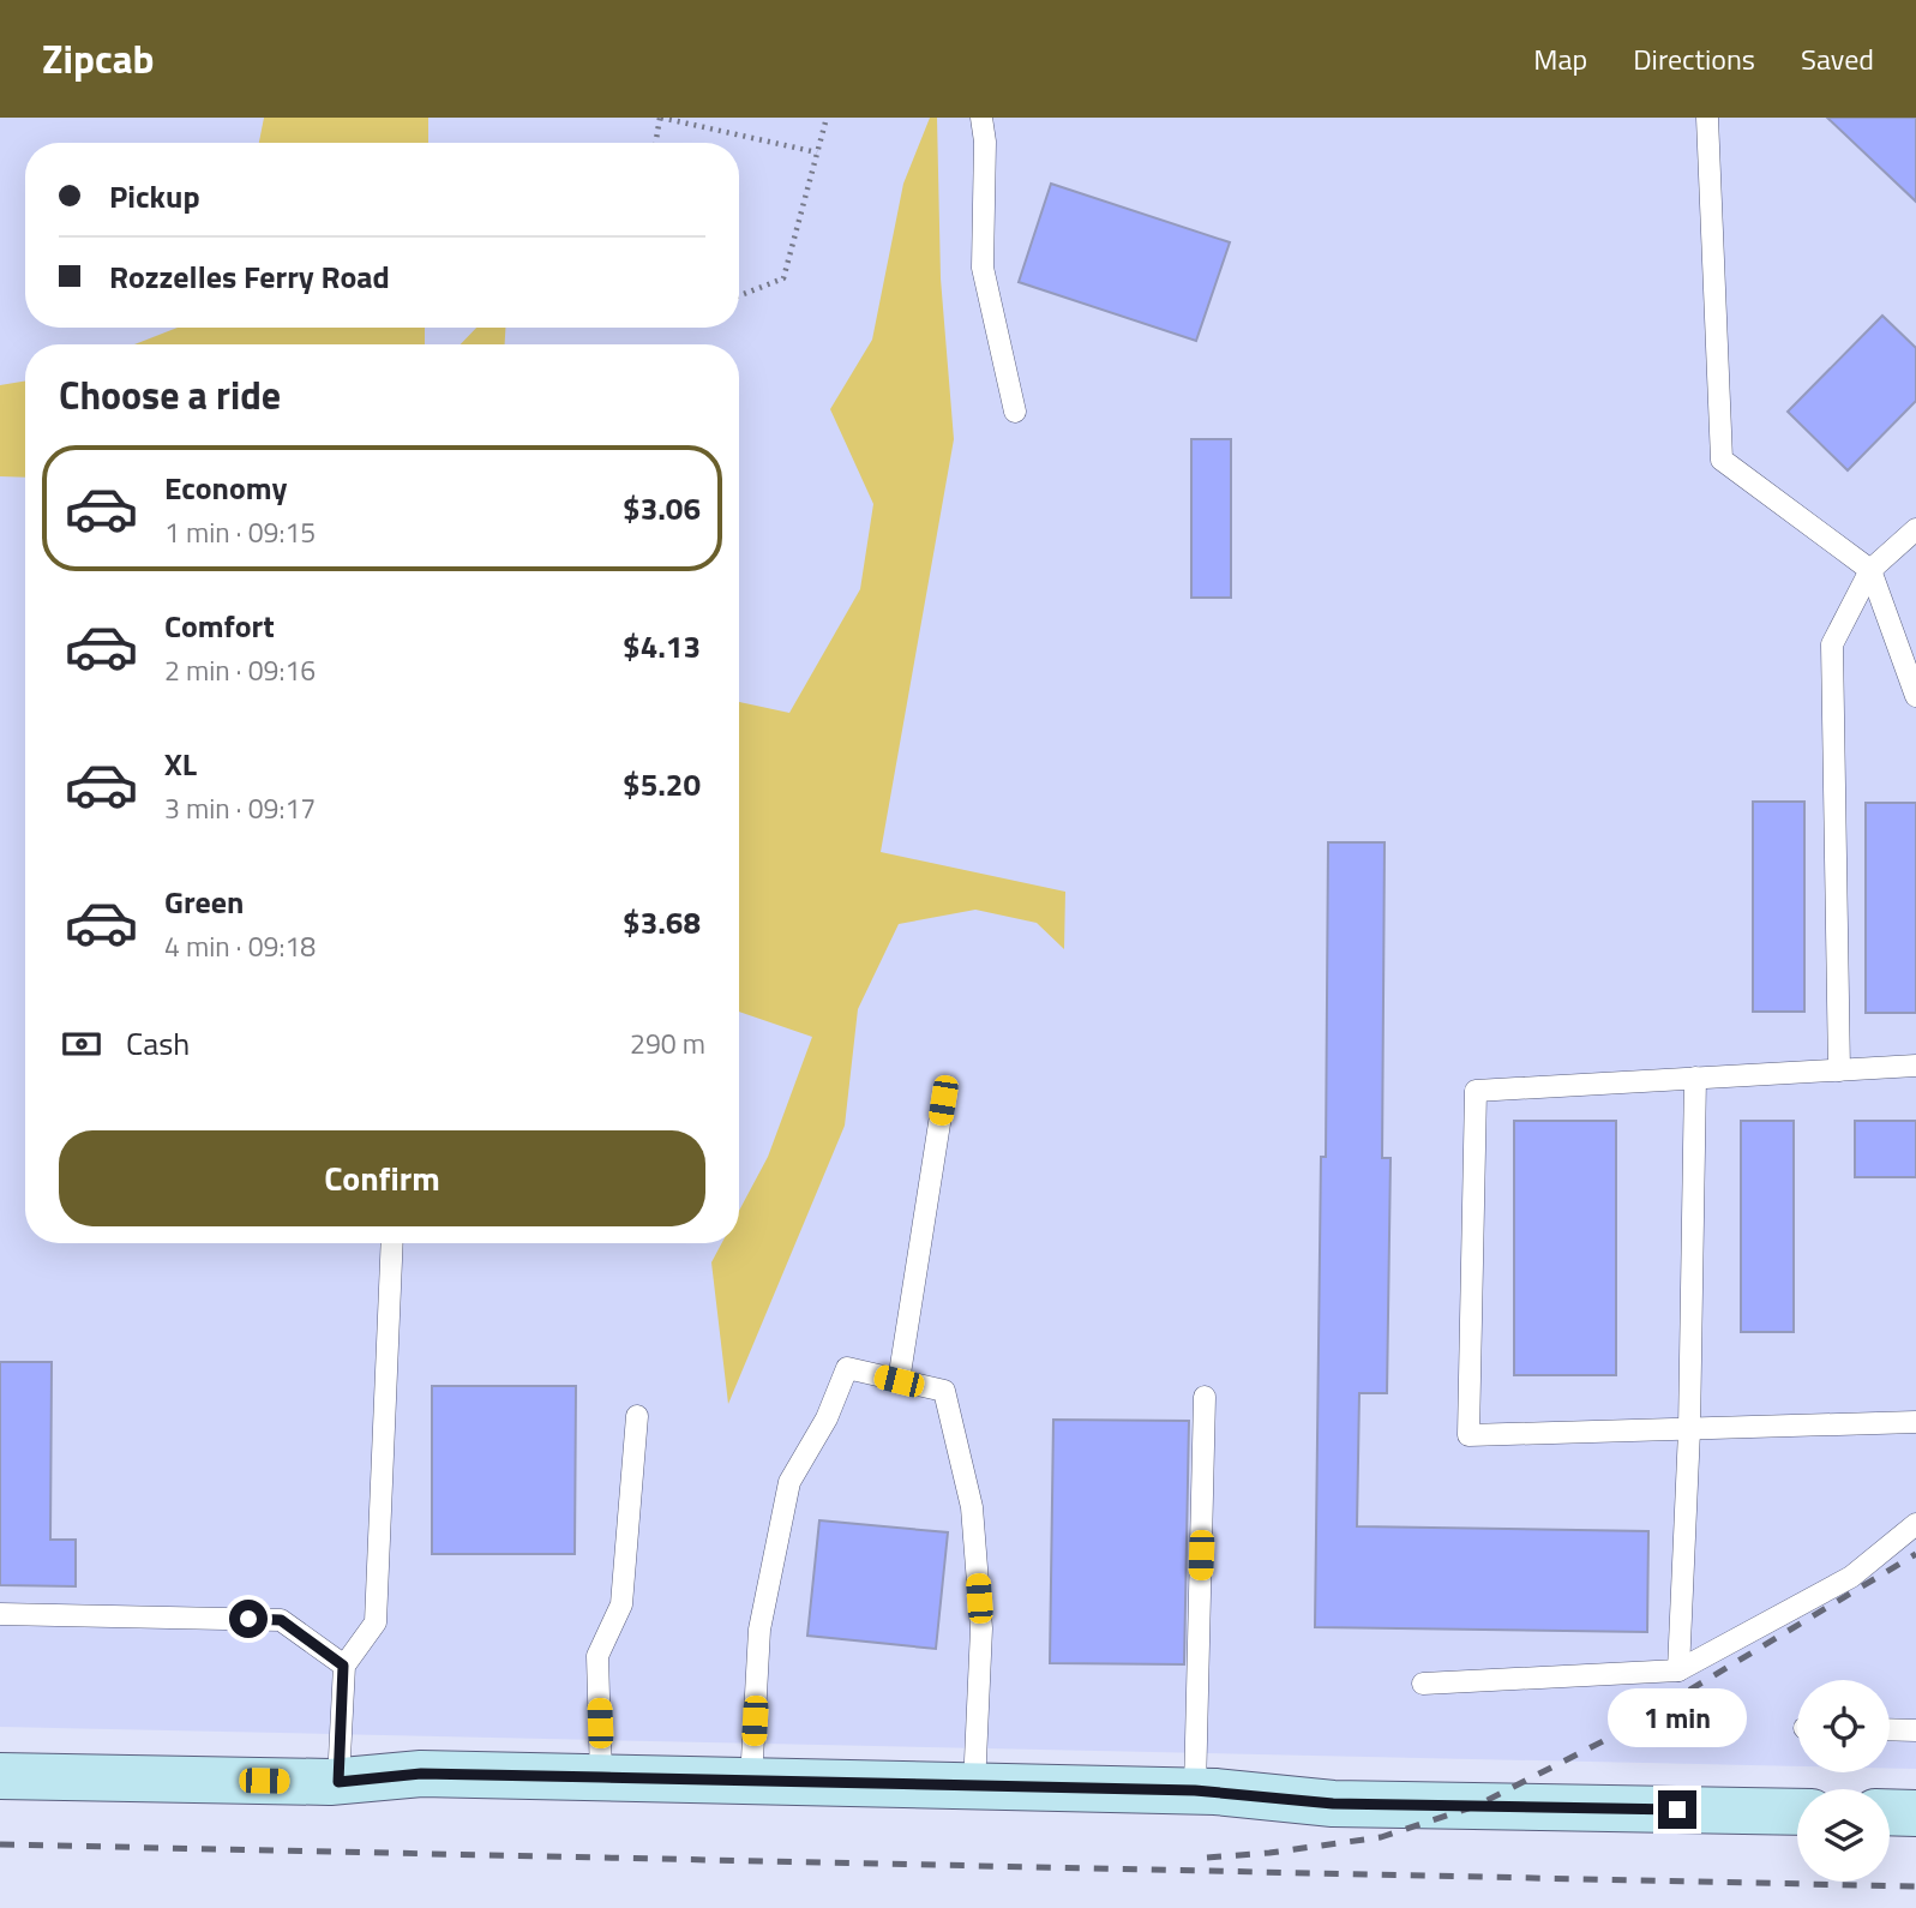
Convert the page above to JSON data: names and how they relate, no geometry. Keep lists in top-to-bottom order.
{
  "page": {
    "header": "Zipcab",
    "nav": ["Map", "Directions", "Saved"],
    "banner": ["Pickup", "Rozzelles Ferry Road"],
    "heading": "Choose a ride",
    "list": [
      {
        "name": "Economy",
        "note": "1 min · 09:15",
        "value": "$3.06"
      },
      {
        "name": "Comfort",
        "note": "2 min · 09:16",
        "value": "$4.13"
      },
      {
        "name": "XL",
        "note": "3 min · 09:17",
        "value": "$5.20"
      },
      {
        "name": "Green",
        "note": "4 min · 09:18",
        "value": "$3.68"
      }
    ],
    "pay": ["Cash", "290 m"],
    "buttons": "Confirm",
    "bubble": "1 min"
  }
}
